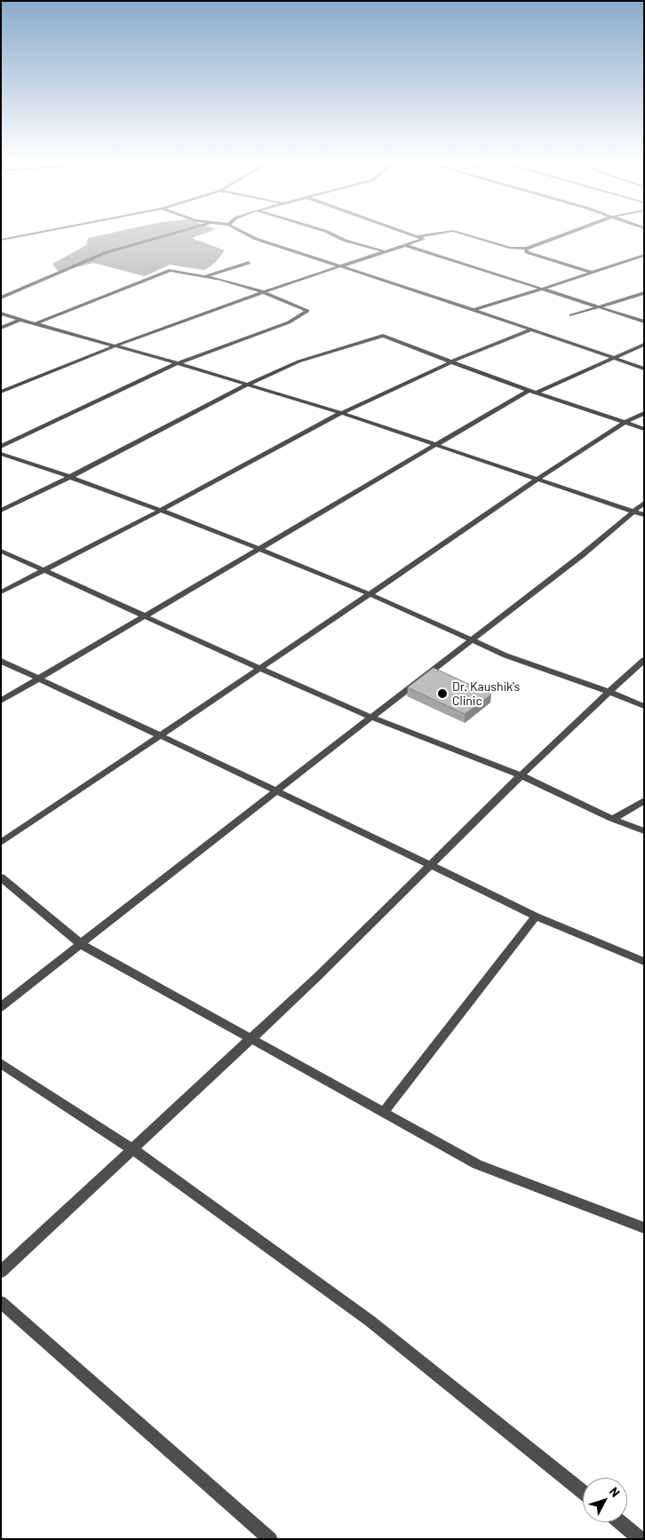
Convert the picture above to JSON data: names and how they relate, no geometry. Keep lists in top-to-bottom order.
{
  "places": ["Dr. Kaushik's Clinic"],
  "north": "top right"
}
